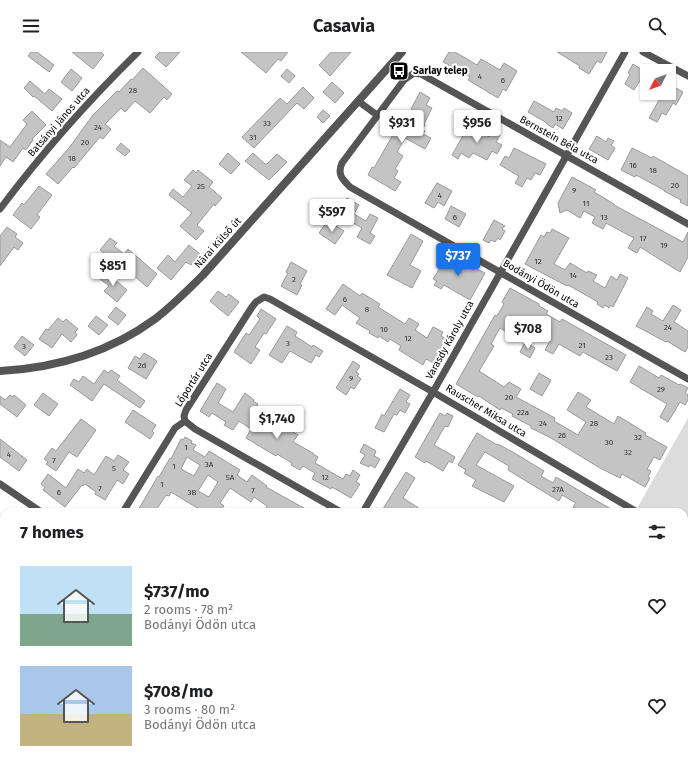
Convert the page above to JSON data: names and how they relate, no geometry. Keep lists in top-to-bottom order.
{
  "streets": {
    "street": [
      "Batsányi János utca",
      "Bernstein Béla utca",
      "Nárai Külső út",
      "Bodányi Ödön utca",
      "Varasdy Károly utca",
      "Lőportár utca",
      "Rauscher Miksa utca"
    ]
  },
  "crossings": [
    ["Bernstein Béla utca", "Bodányi Ödön utca"],
    ["Bernstein Béla utca", "Varasdy Károly utca"],
    ["Bodányi Ödön utca", "Varasdy Károly utca"],
    ["Varasdy Károly utca", "Rauscher Miksa utca"],
    ["Lőportár utca", "Rauscher Miksa utca"]
  ],
  "places": {
    "bus stop": ["Sarlay telep"]
  },
  "house_numbers": [
    "4",
    "6",
    "28",
    "12",
    "33",
    "24",
    "31",
    "20",
    "18",
    "16",
    "18",
    "20",
    "25",
    "9",
    "4",
    "11",
    "6",
    "13",
    "17",
    "19",
    "12",
    "14",
    "2",
    "6",
    "8",
    "24",
    "10",
    "12",
    "3",
    "21",
    "3",
    "23",
    "2d",
    "9",
    "29",
    "20",
    "22a",
    "24",
    "28",
    "26",
    "32",
    "30",
    "1",
    "32",
    "4",
    "7",
    "3A",
    "1",
    "5",
    "5A",
    "12",
    "1",
    "7",
    "27A",
    "7",
    "6",
    "3B"
  ],
  "north": "bottom left",
  "page": {
    "header": "Casavia",
    "price": [
      "$931",
      "$956",
      "$597",
      "$737",
      "$851",
      "$708",
      "$1,740"
    ],
    "heading": "7 homes",
    "list": [
      {
        "name": "$737/mo",
        "note": "2 rooms · 78 m² · Bodányi Ödön utca"
      },
      {
        "name": "$708/mo",
        "note": "3 rooms · 80 m² · Bodányi Ödön utca"
      }
    ]
  }
}
